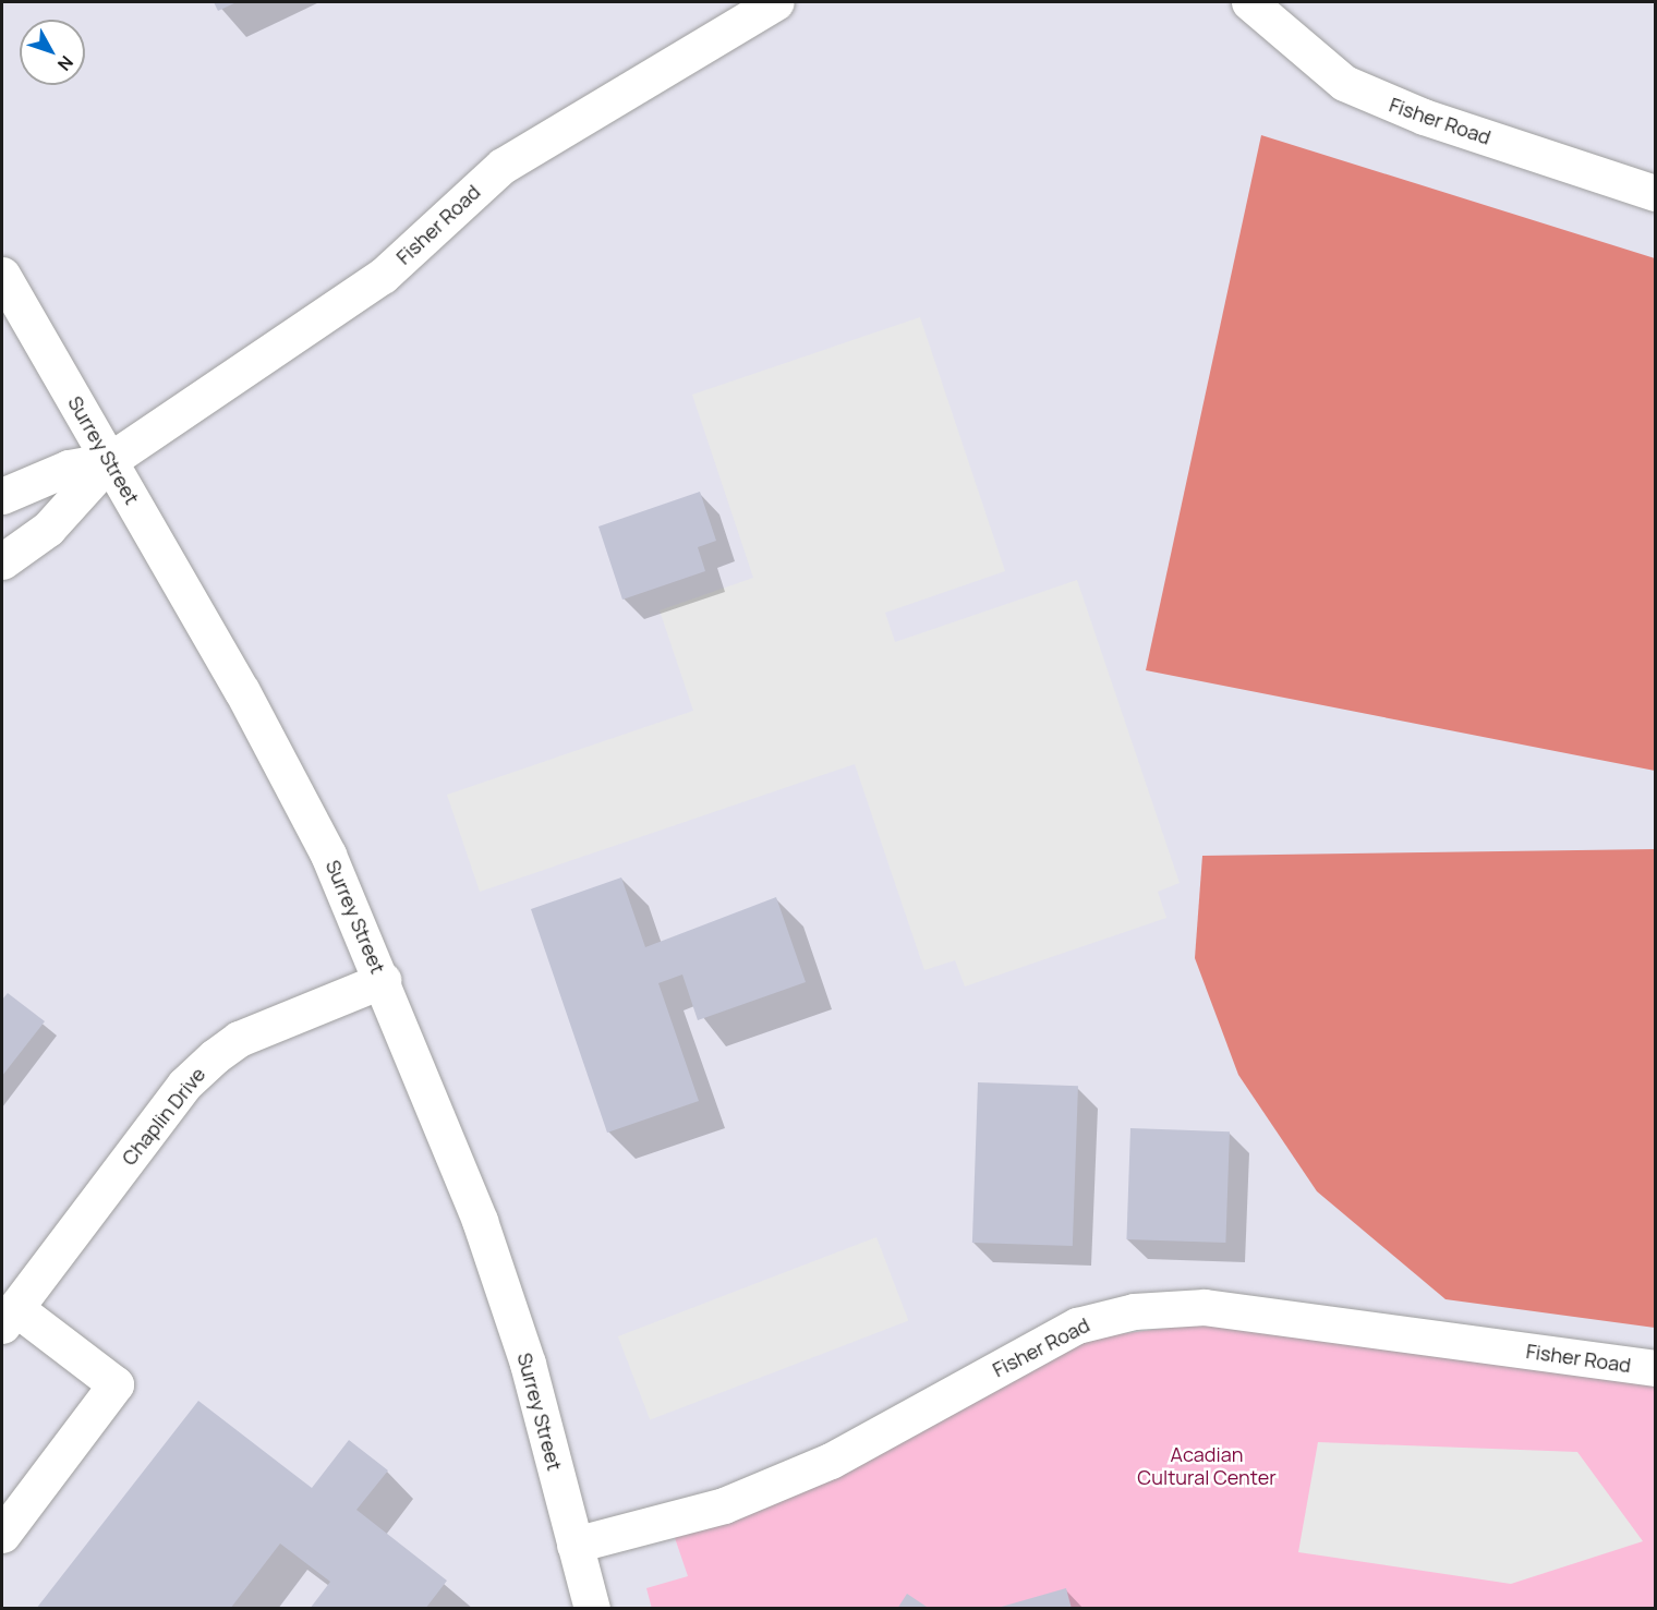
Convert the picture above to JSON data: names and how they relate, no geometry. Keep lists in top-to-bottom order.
{
  "streets": {
    "street": ["Fisher Road", "Surrey Street", "Chaplin Drive"]
  },
  "crossings": [
    ["Fisher Road", "Surrey Street"],
    ["Surrey Street", "Chaplin Drive"]
  ],
  "parks": ["Acadian Cultural Center"],
  "north": "bottom right"
}
